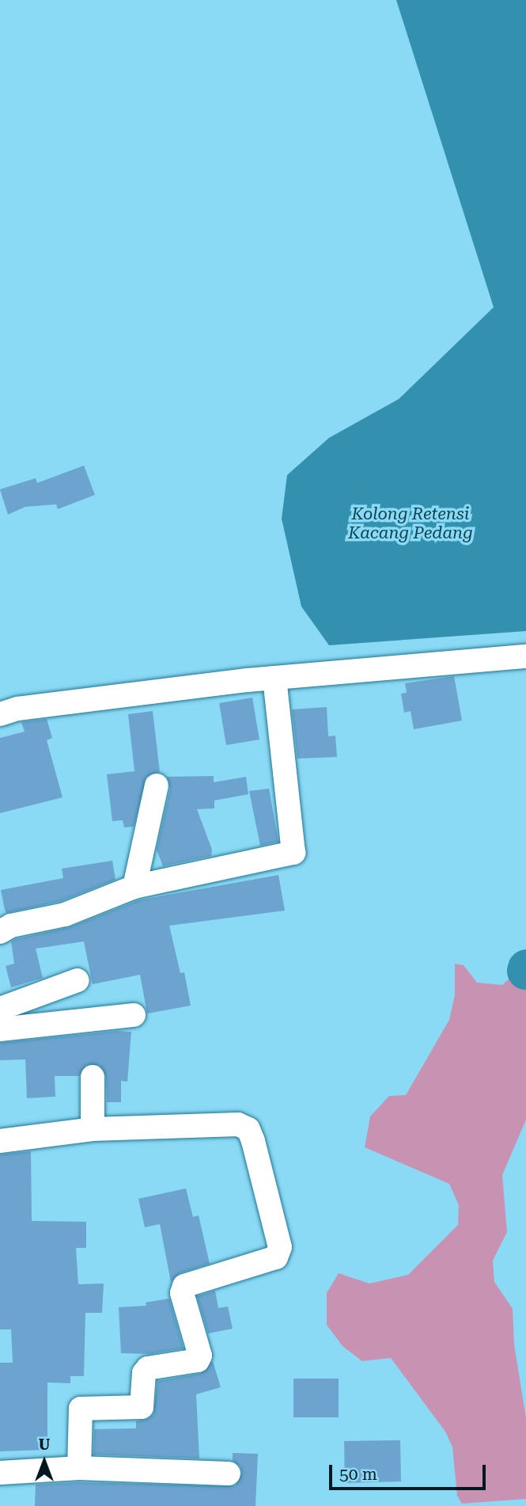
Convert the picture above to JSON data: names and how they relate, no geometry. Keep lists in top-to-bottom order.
{
  "water": ["Kolong Retensi Kacang Pedang"],
  "scale_bar": "50 m",
  "north": "top"
}
